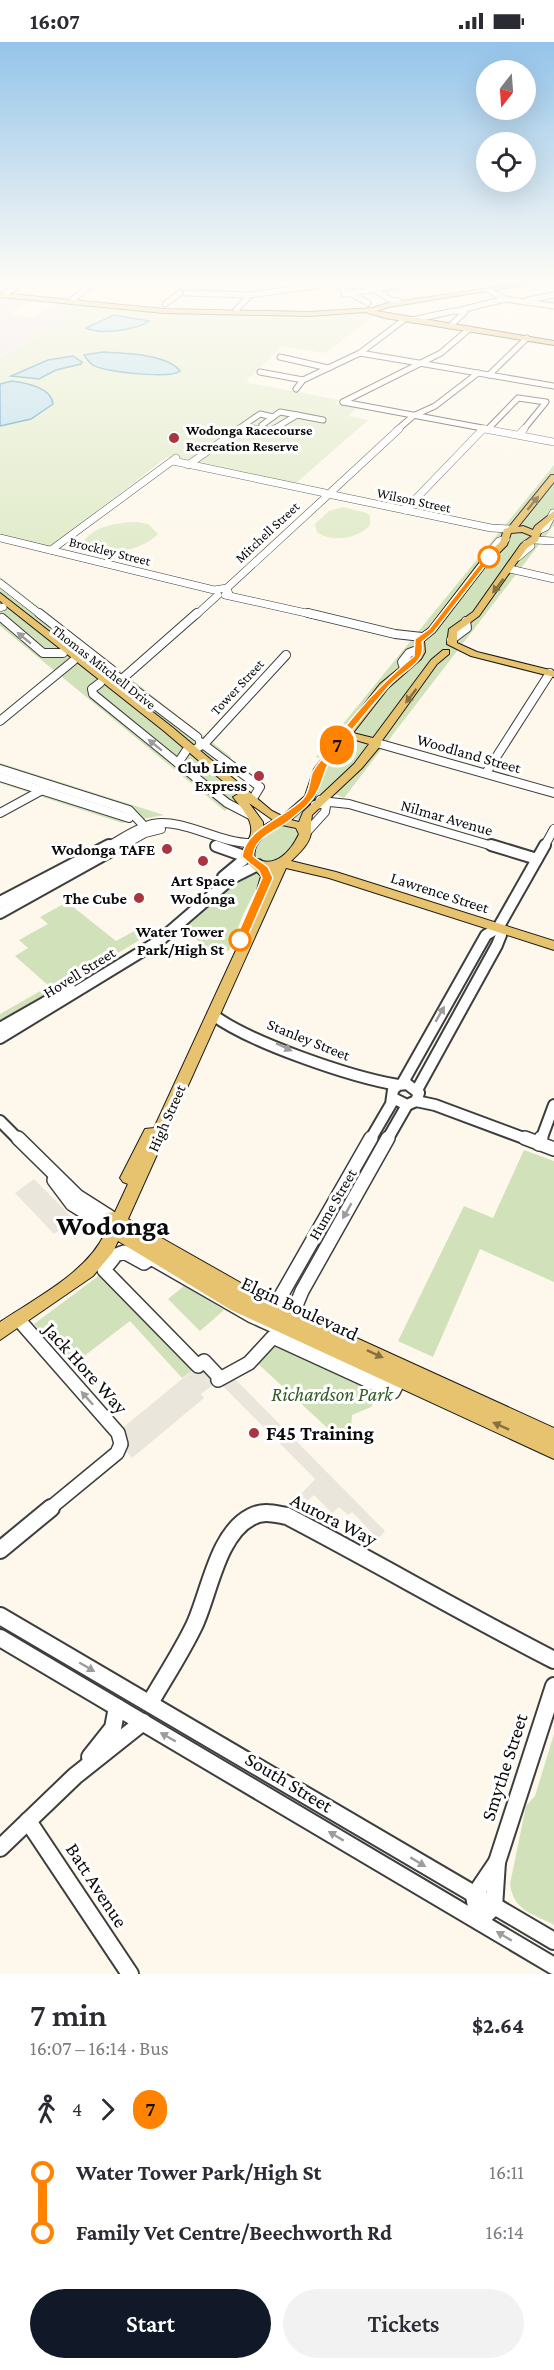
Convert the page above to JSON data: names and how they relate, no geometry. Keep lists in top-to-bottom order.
{
  "streets": {
    "main road": [
      "Thomas Mitchell Drive",
      "Lawrence Street",
      "High Street",
      "Elgin Boulevard"
    ],
    "street": [
      "Wilson Street",
      "Mitchell Street",
      "Brockley Street",
      "Tower Street",
      "Woodland Street",
      "Nilmar Avenue",
      "Hovell Street",
      "Stanley Street",
      "Hume Street",
      "Jack Hore Way",
      "Aurora Way",
      "Smythe Street",
      "South Street",
      "Batt Avenue"
    ]
  },
  "crossings": [
    ["Wilson Street", "Mitchell Street"],
    ["Wilson Street", "Brockley Street"],
    ["Thomas Mitchell Drive", "Tower Street"],
    ["Nilmar Avenue", "Hume Street"],
    ["Lawrence Street", "Hovell Street"],
    ["Lawrence Street", "High Street"],
    ["Lawrence Street", "Hume Street"],
    ["Hovell Street", "High Street"],
    ["Stanley Street", "High Street"],
    ["Stanley Street", "Hume Street"],
    ["High Street", "Elgin Boulevard"],
    ["High Street", "Jack Hore Way"],
    ["Hume Street", "Elgin Boulevard"],
    ["Aurora Way", "South Street"],
    ["Smythe Street", "South Street"]
  ],
  "one_way": ["Stanley Street"],
  "districts": ["Wodonga"],
  "parks": ["Richardson Park"],
  "places": [
    "Wodonga Racecourse Recreation Reserve",
    "Club Lime Express",
    "Wodonga TAFE",
    "Art Space Wodonga",
    "The Cube",
    "Water Tower Park/High St",
    "F45 Training"
  ],
  "lines": ["bus line 7"],
  "north": "bottom",
  "page": {
    "status": "16:07",
    "on_map": "7",
    "heading": ["7 min", "16:07 – 16:14 · Bus", "$2.64"],
    "legs": ["4", "7"],
    "list": [
      {
        "name": "Water Tower Park/High St",
        "value": "16:11"
      },
      {
        "name": "Family Vet Centre/Beechworth Rd",
        "value": "16:14"
      }
    ],
    "buttons": ["Start", "Tickets"]
  }
}
